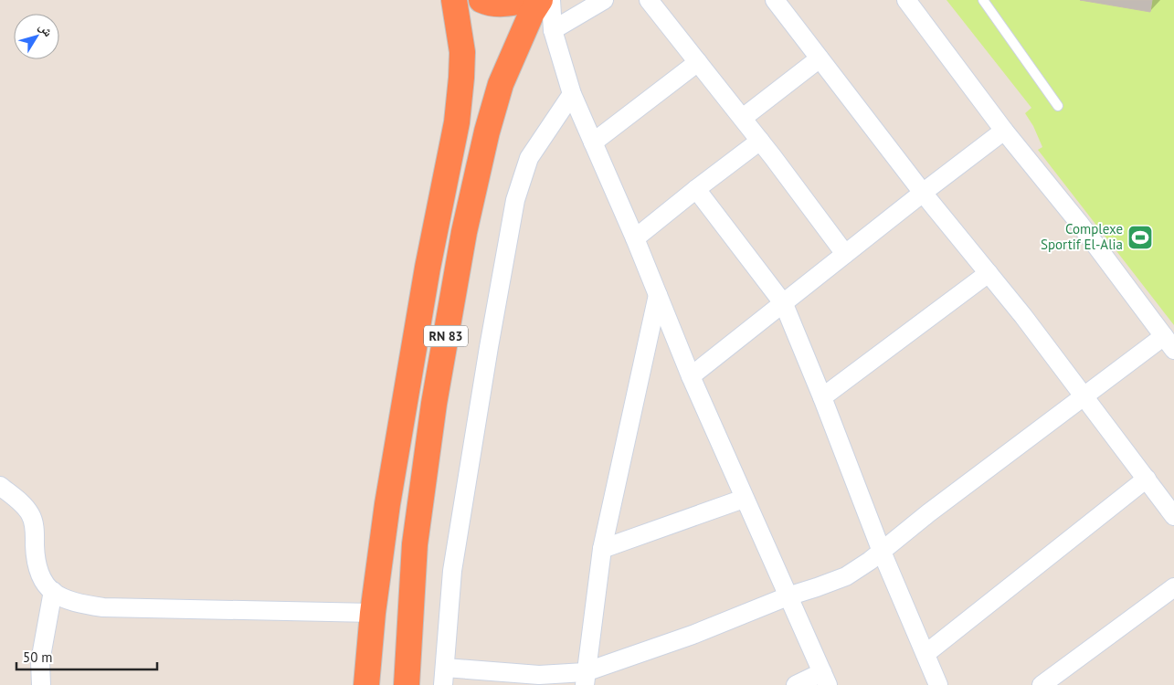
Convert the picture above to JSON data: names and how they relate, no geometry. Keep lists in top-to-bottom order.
{
  "streets": {
    "highway": ["RN 83"]
  },
  "places": {
    "sports": ["Complexe Sportif El-Alia"]
  },
  "scale_bar": "50 m",
  "north": "top right"
}
